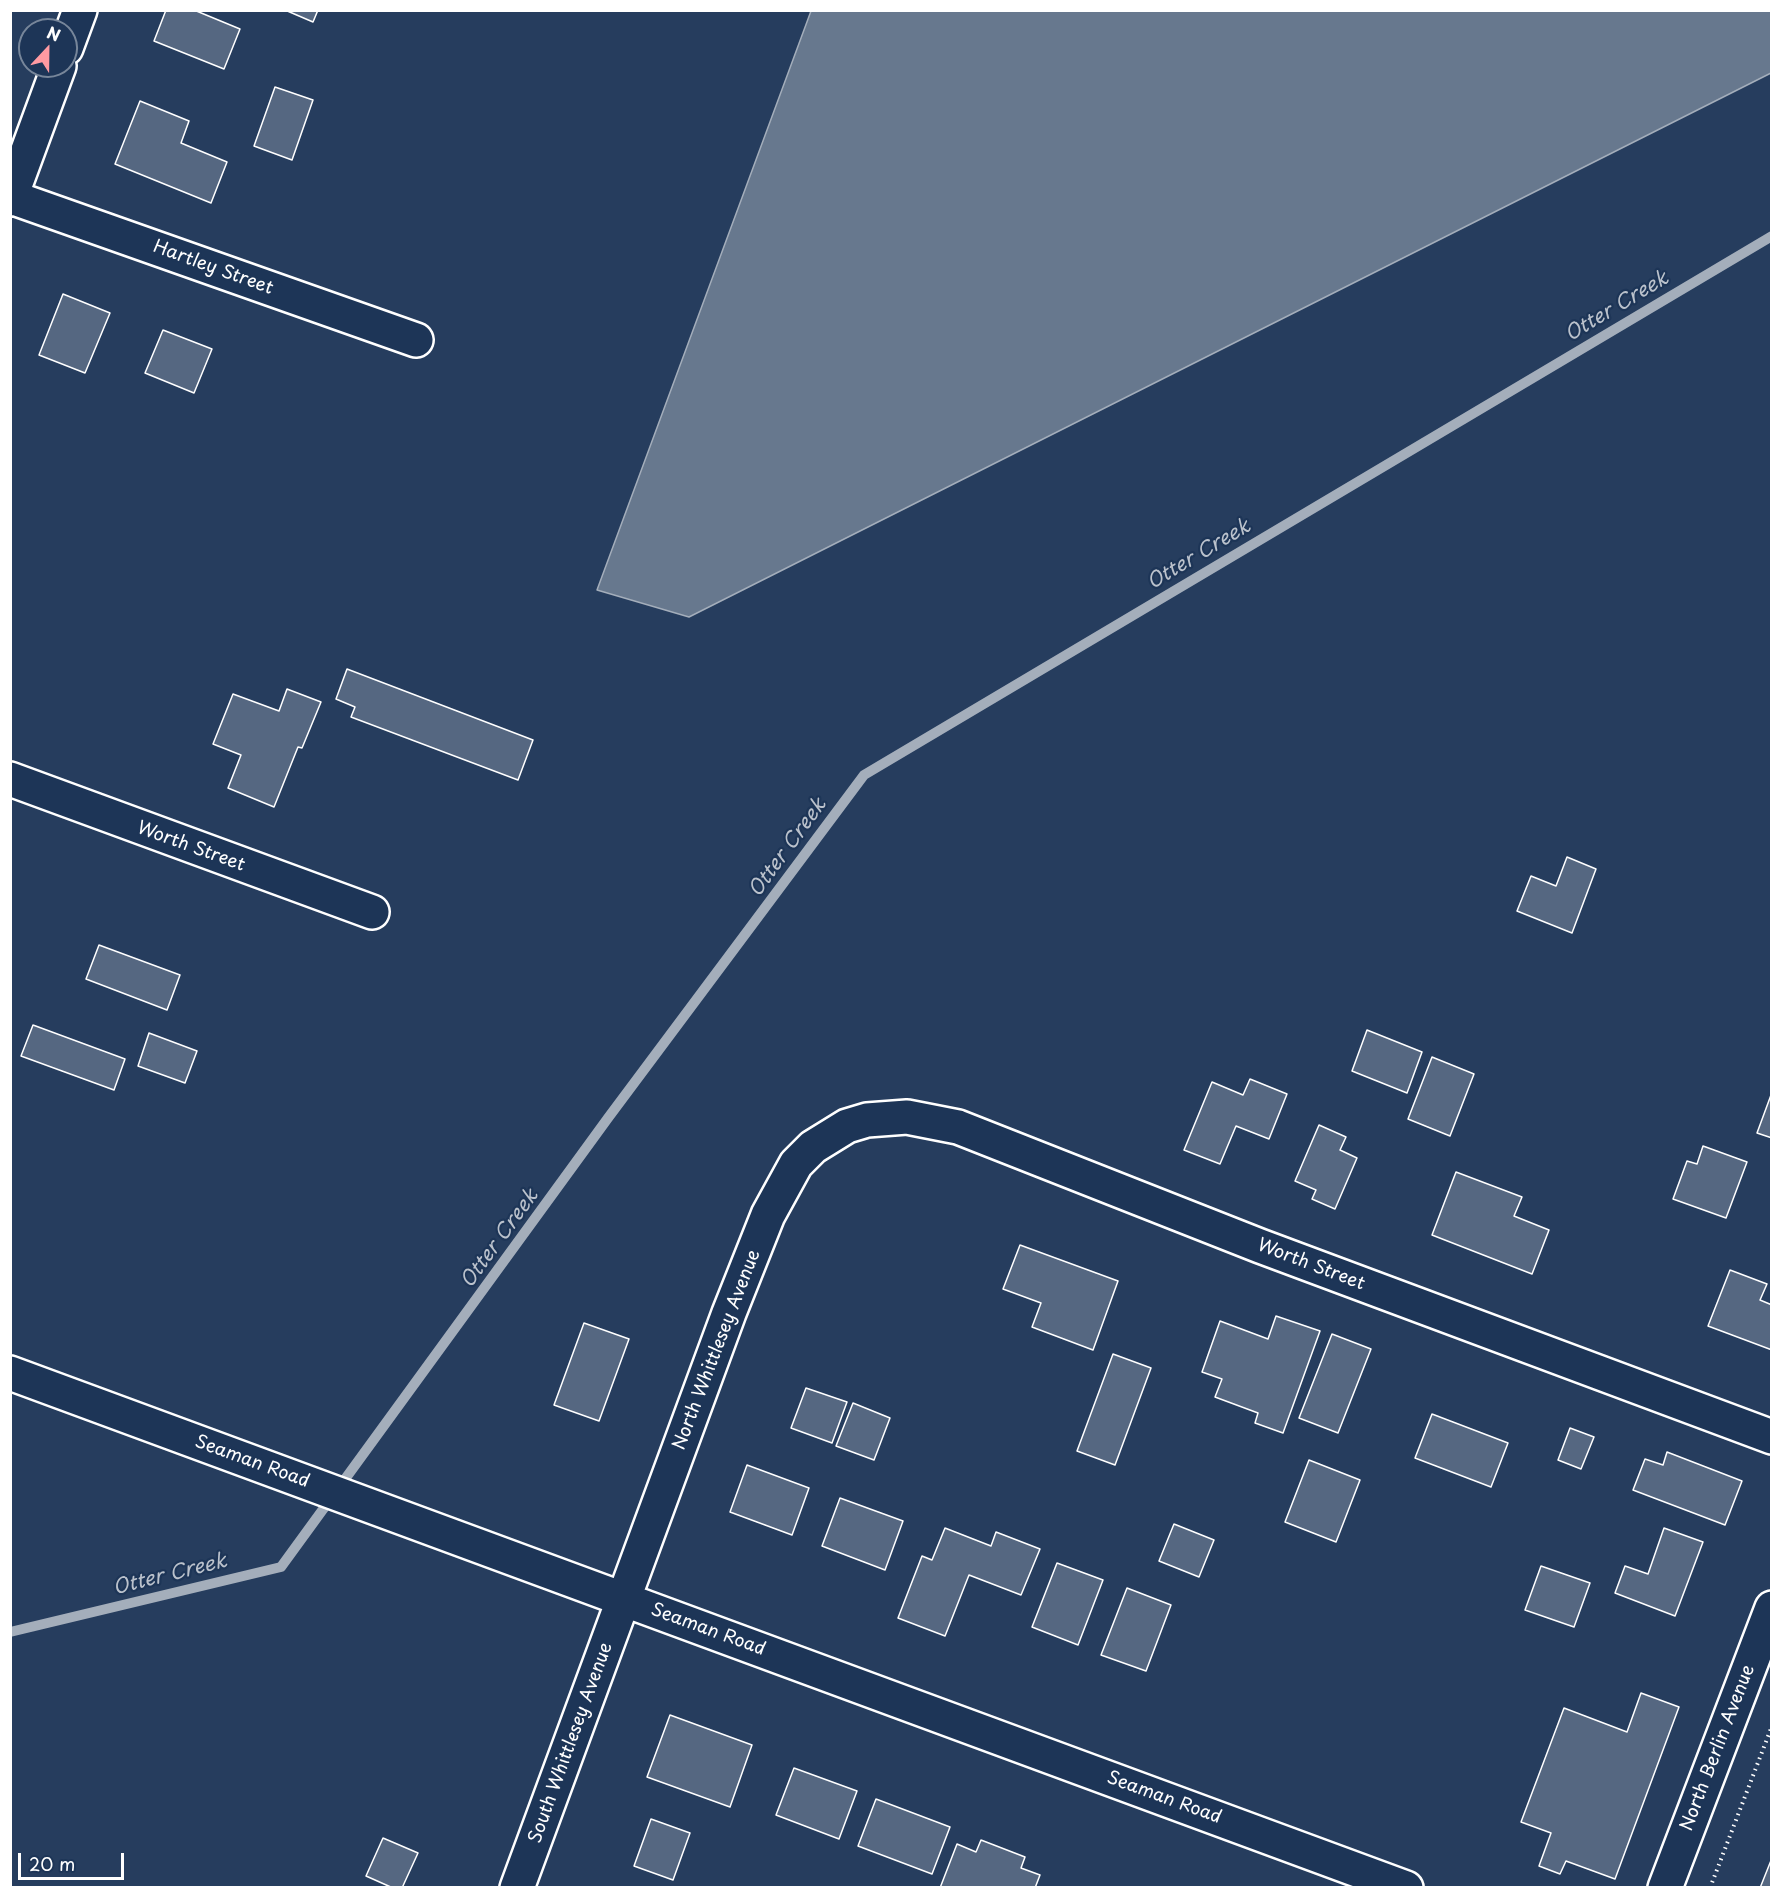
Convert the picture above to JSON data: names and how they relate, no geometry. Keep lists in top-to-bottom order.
{
  "streets": {
    "street": [
      "Hartley Street",
      "Worth Street",
      "North Whittlesey Avenue",
      "Seaman Road",
      "South Whittlesey Avenue",
      "North Berlin Avenue"
    ]
  },
  "crossings": [
    ["Worth Street", "North Whittlesey Avenue"],
    ["North Whittlesey Avenue", "Seaman Road"],
    ["North Whittlesey Avenue", "South Whittlesey Avenue"],
    ["Seaman Road", "South Whittlesey Avenue"]
  ],
  "water": ["Otter Creek"],
  "scale_bar": "20 m",
  "north": "top"
}
